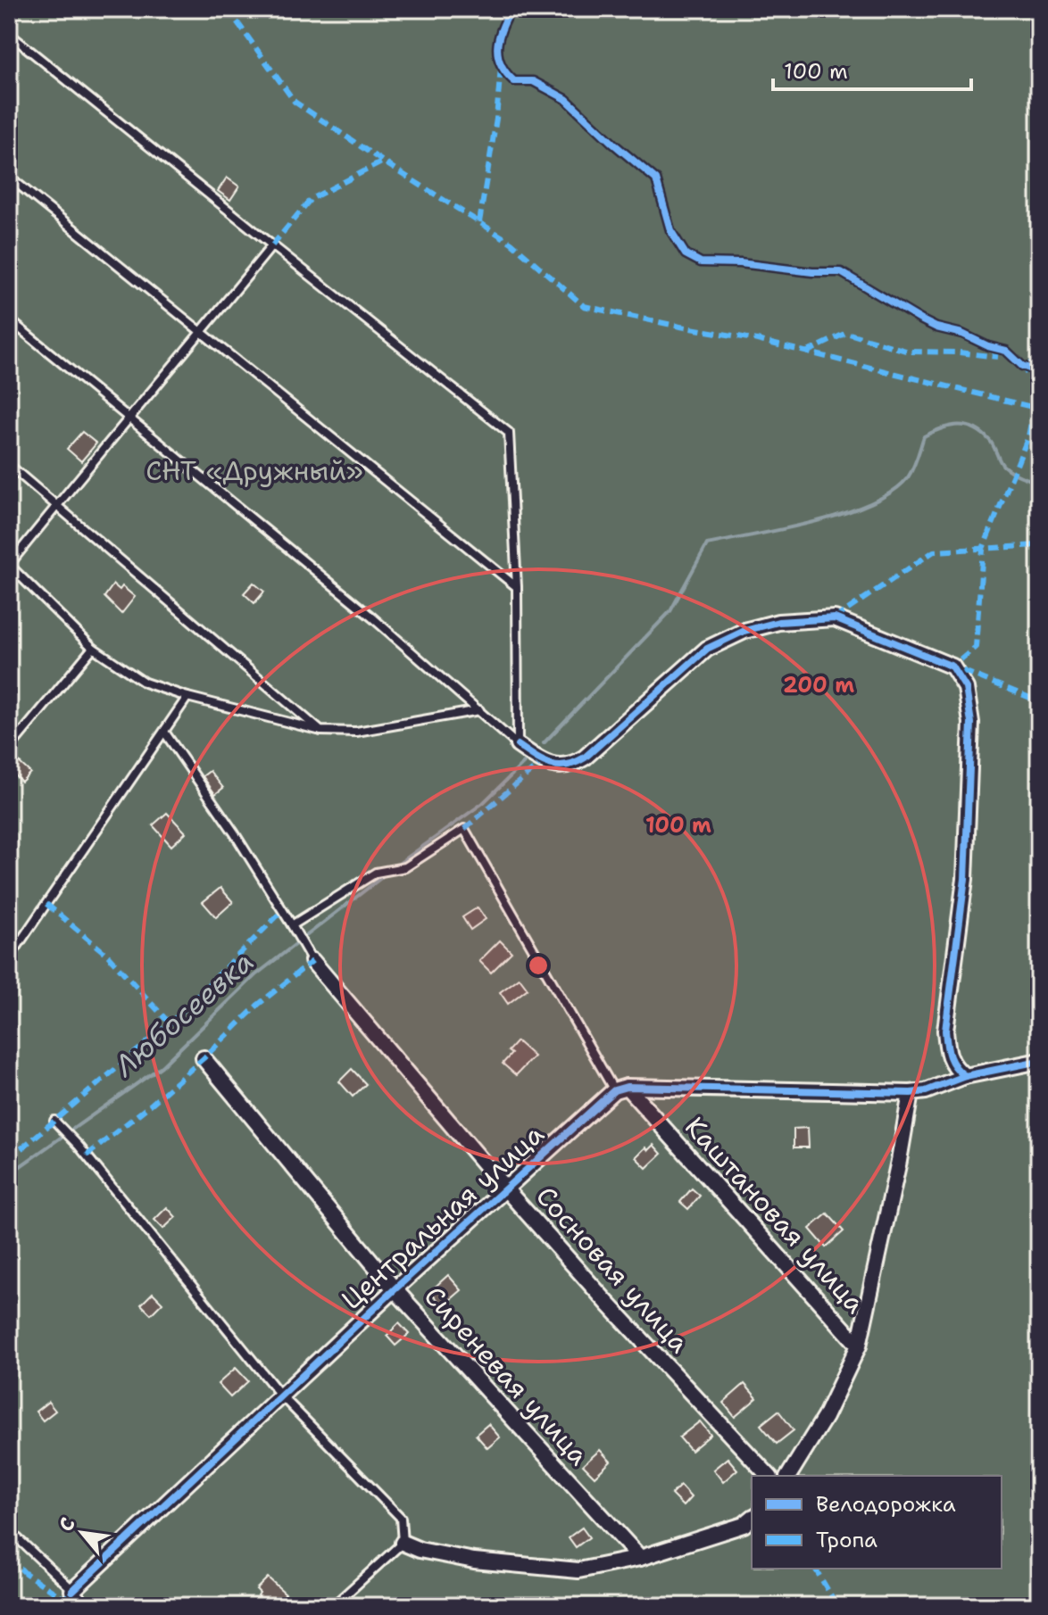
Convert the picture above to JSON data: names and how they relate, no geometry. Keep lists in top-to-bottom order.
{
  "streets": {
    "street": [
      "Каштановая улица",
      "Центральная улица",
      "Сосновая улица",
      "Сиреневая улица"
    ]
  },
  "crossings": [
    ["Каштановая улица", "Центральная улица"],
    ["Центральная улица", "Сосновая улица"],
    ["Центральная улица", "Сиреневая улица"]
  ],
  "water": ["Любосеевка"],
  "parks": ["СНТ «Дружный»"],
  "legend": ["Велодорожка", "Тропа"],
  "scale_bar": "100 m",
  "north": "top left",
  "rings": ["200 m", "100 m"]
}
